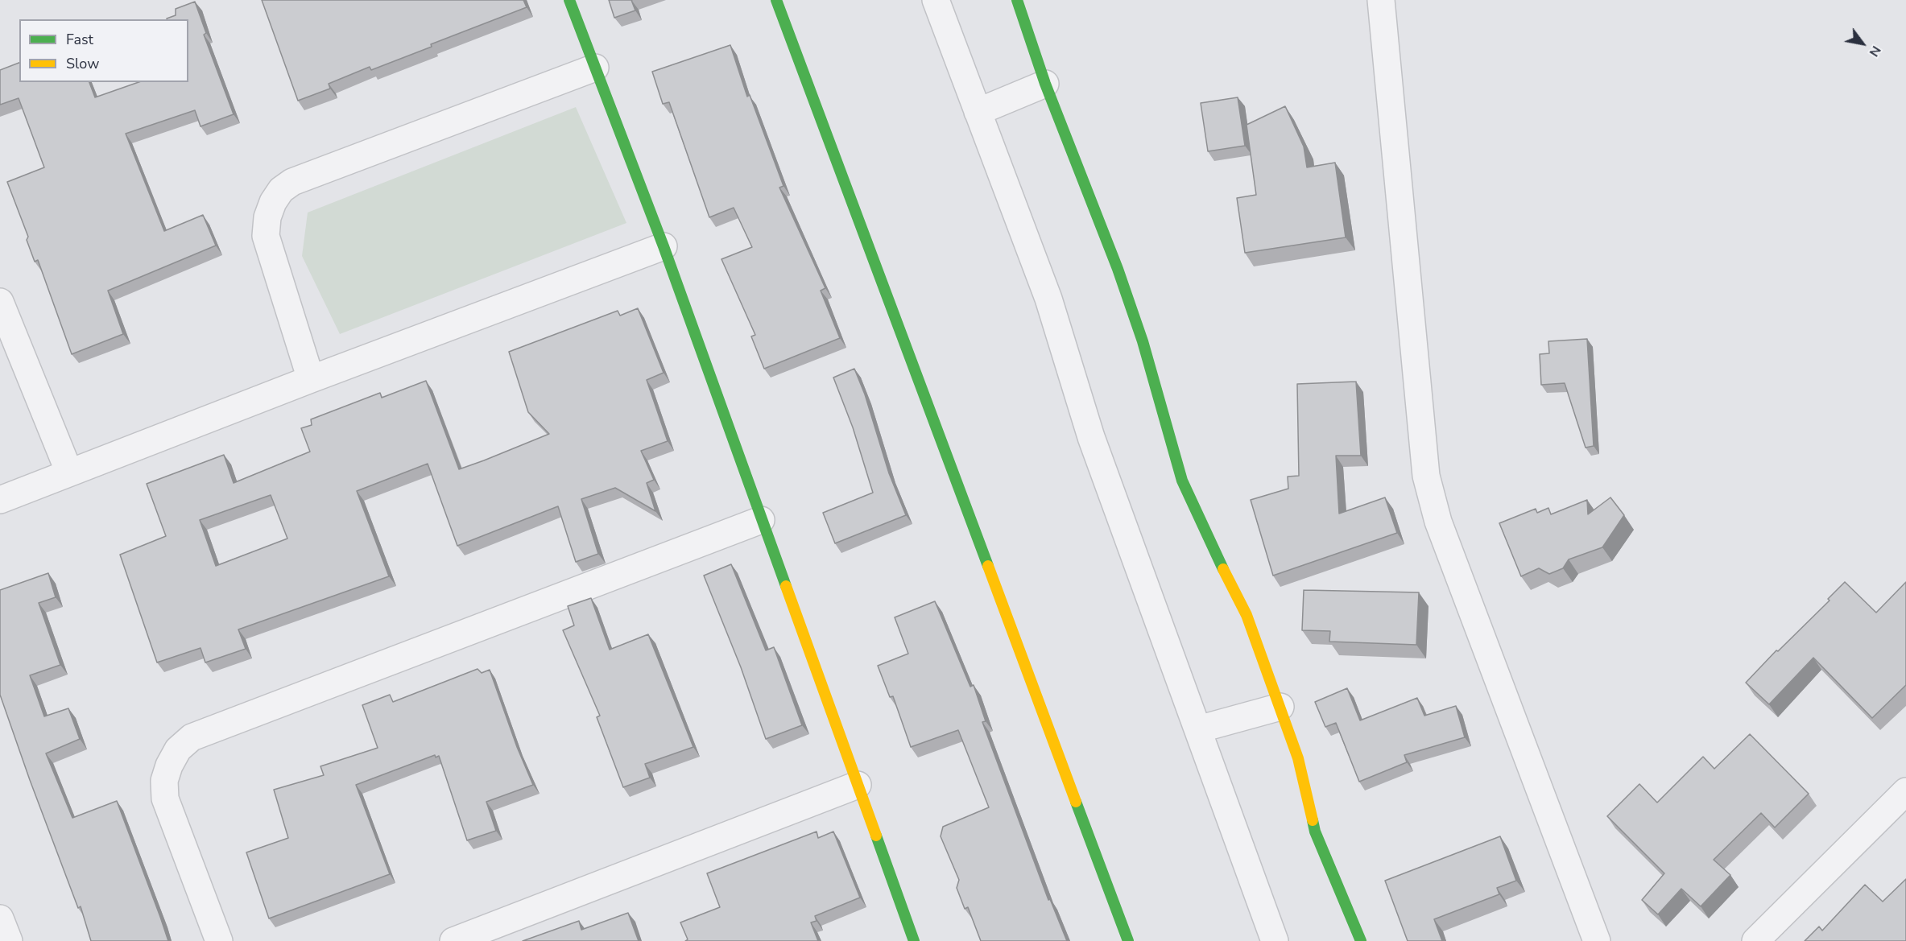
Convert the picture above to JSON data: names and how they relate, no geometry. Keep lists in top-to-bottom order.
{
  "legend": ["Fast", "Slow"],
  "north": "bottom right"
}
